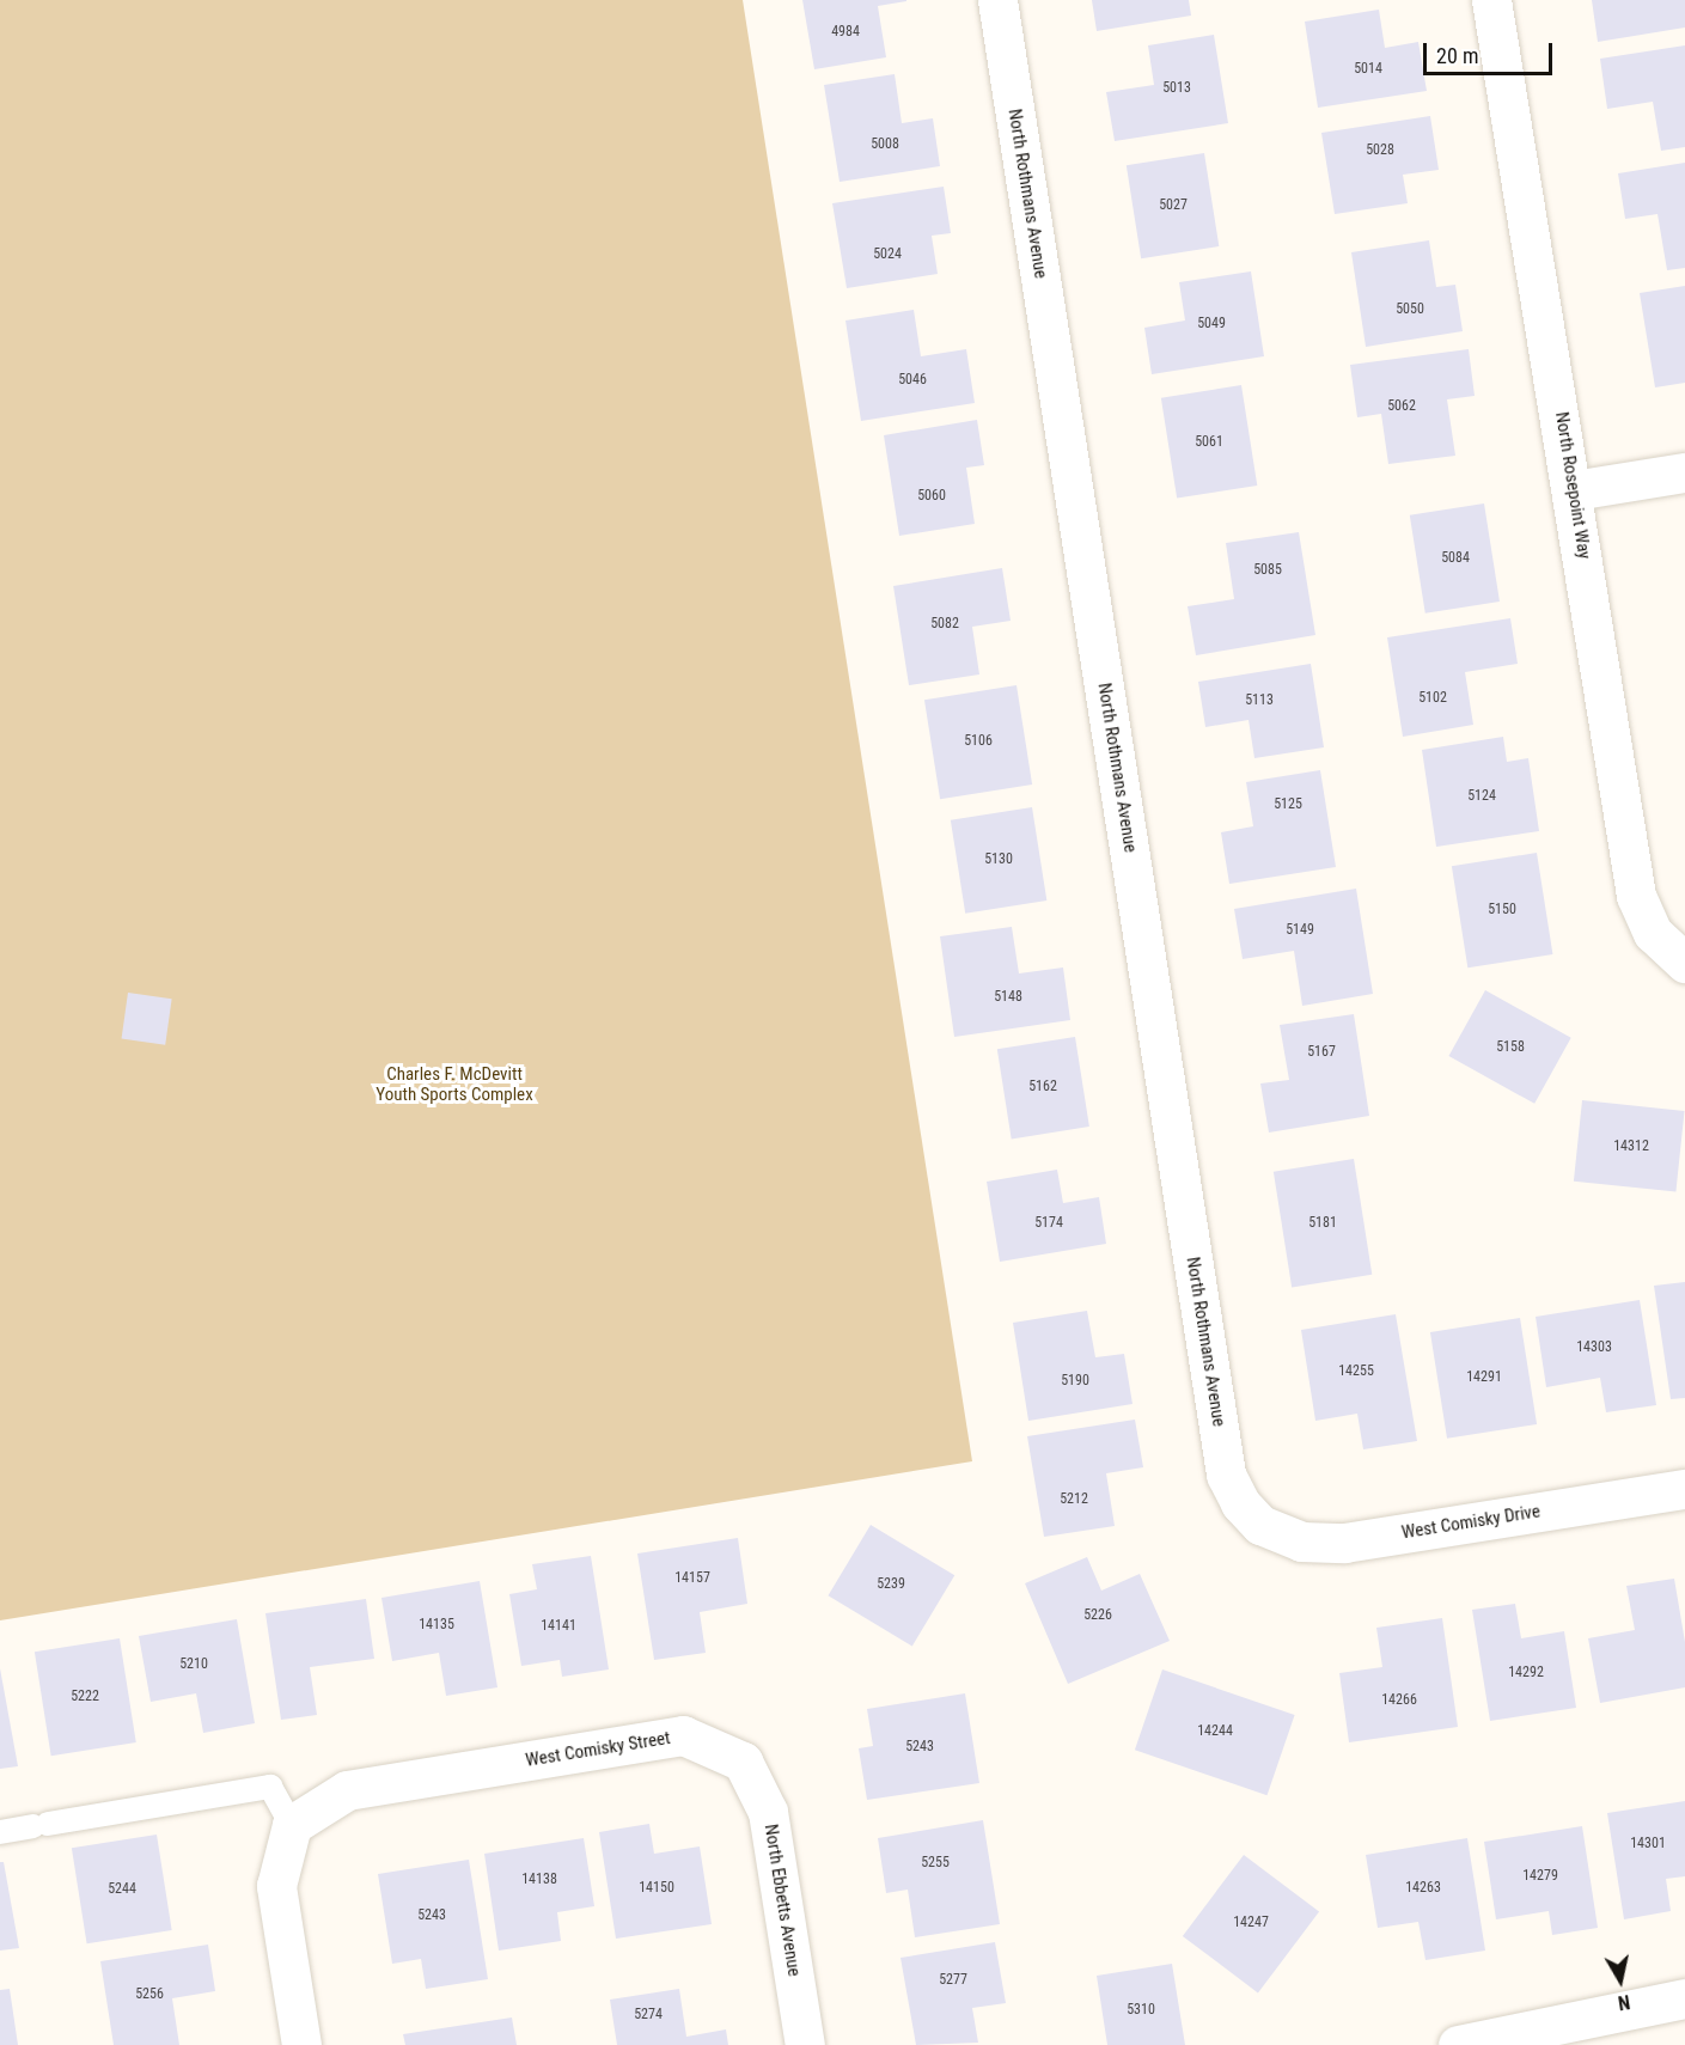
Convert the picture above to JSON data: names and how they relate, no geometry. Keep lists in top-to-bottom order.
{
  "streets": {
    "street": [
      "North Rothmans Avenue",
      "North Rosepoint Way",
      "West Comisky Drive",
      "West Comisky Street",
      "North Ebbetts Avenue"
    ]
  },
  "crossings": [
    ["North Rothmans Avenue", "West Comisky Drive"],
    ["West Comisky Street", "North Ebbetts Avenue"]
  ],
  "parks": ["Charles F. McDevitt Youth Sports Complex"],
  "house_numbers": [
    "4984",
    "5014",
    "5013",
    "5008",
    "5028",
    "5027",
    "5024",
    "5050",
    "5049",
    "5046",
    "5062",
    "5061",
    "5060",
    "5084",
    "5085",
    "5082",
    "5102",
    "5113",
    "5106",
    "5124",
    "5125",
    "5130",
    "5150",
    "5149",
    "5148",
    "5158",
    "5167",
    "5162",
    "14312",
    "5174",
    "5181",
    "14303",
    "14255",
    "14291",
    "5190",
    "5212",
    "14157",
    "5239",
    "5226",
    "14135",
    "14141",
    "5210",
    "14292",
    "5222",
    "14266",
    "14244",
    "5243",
    "14301",
    "5255",
    "14279",
    "14138",
    "14150",
    "14263",
    "5244",
    "5243",
    "14247",
    "5277",
    "5256",
    "5310",
    "5274"
  ],
  "scale_bar": "20 m",
  "north": "bottom"
}
